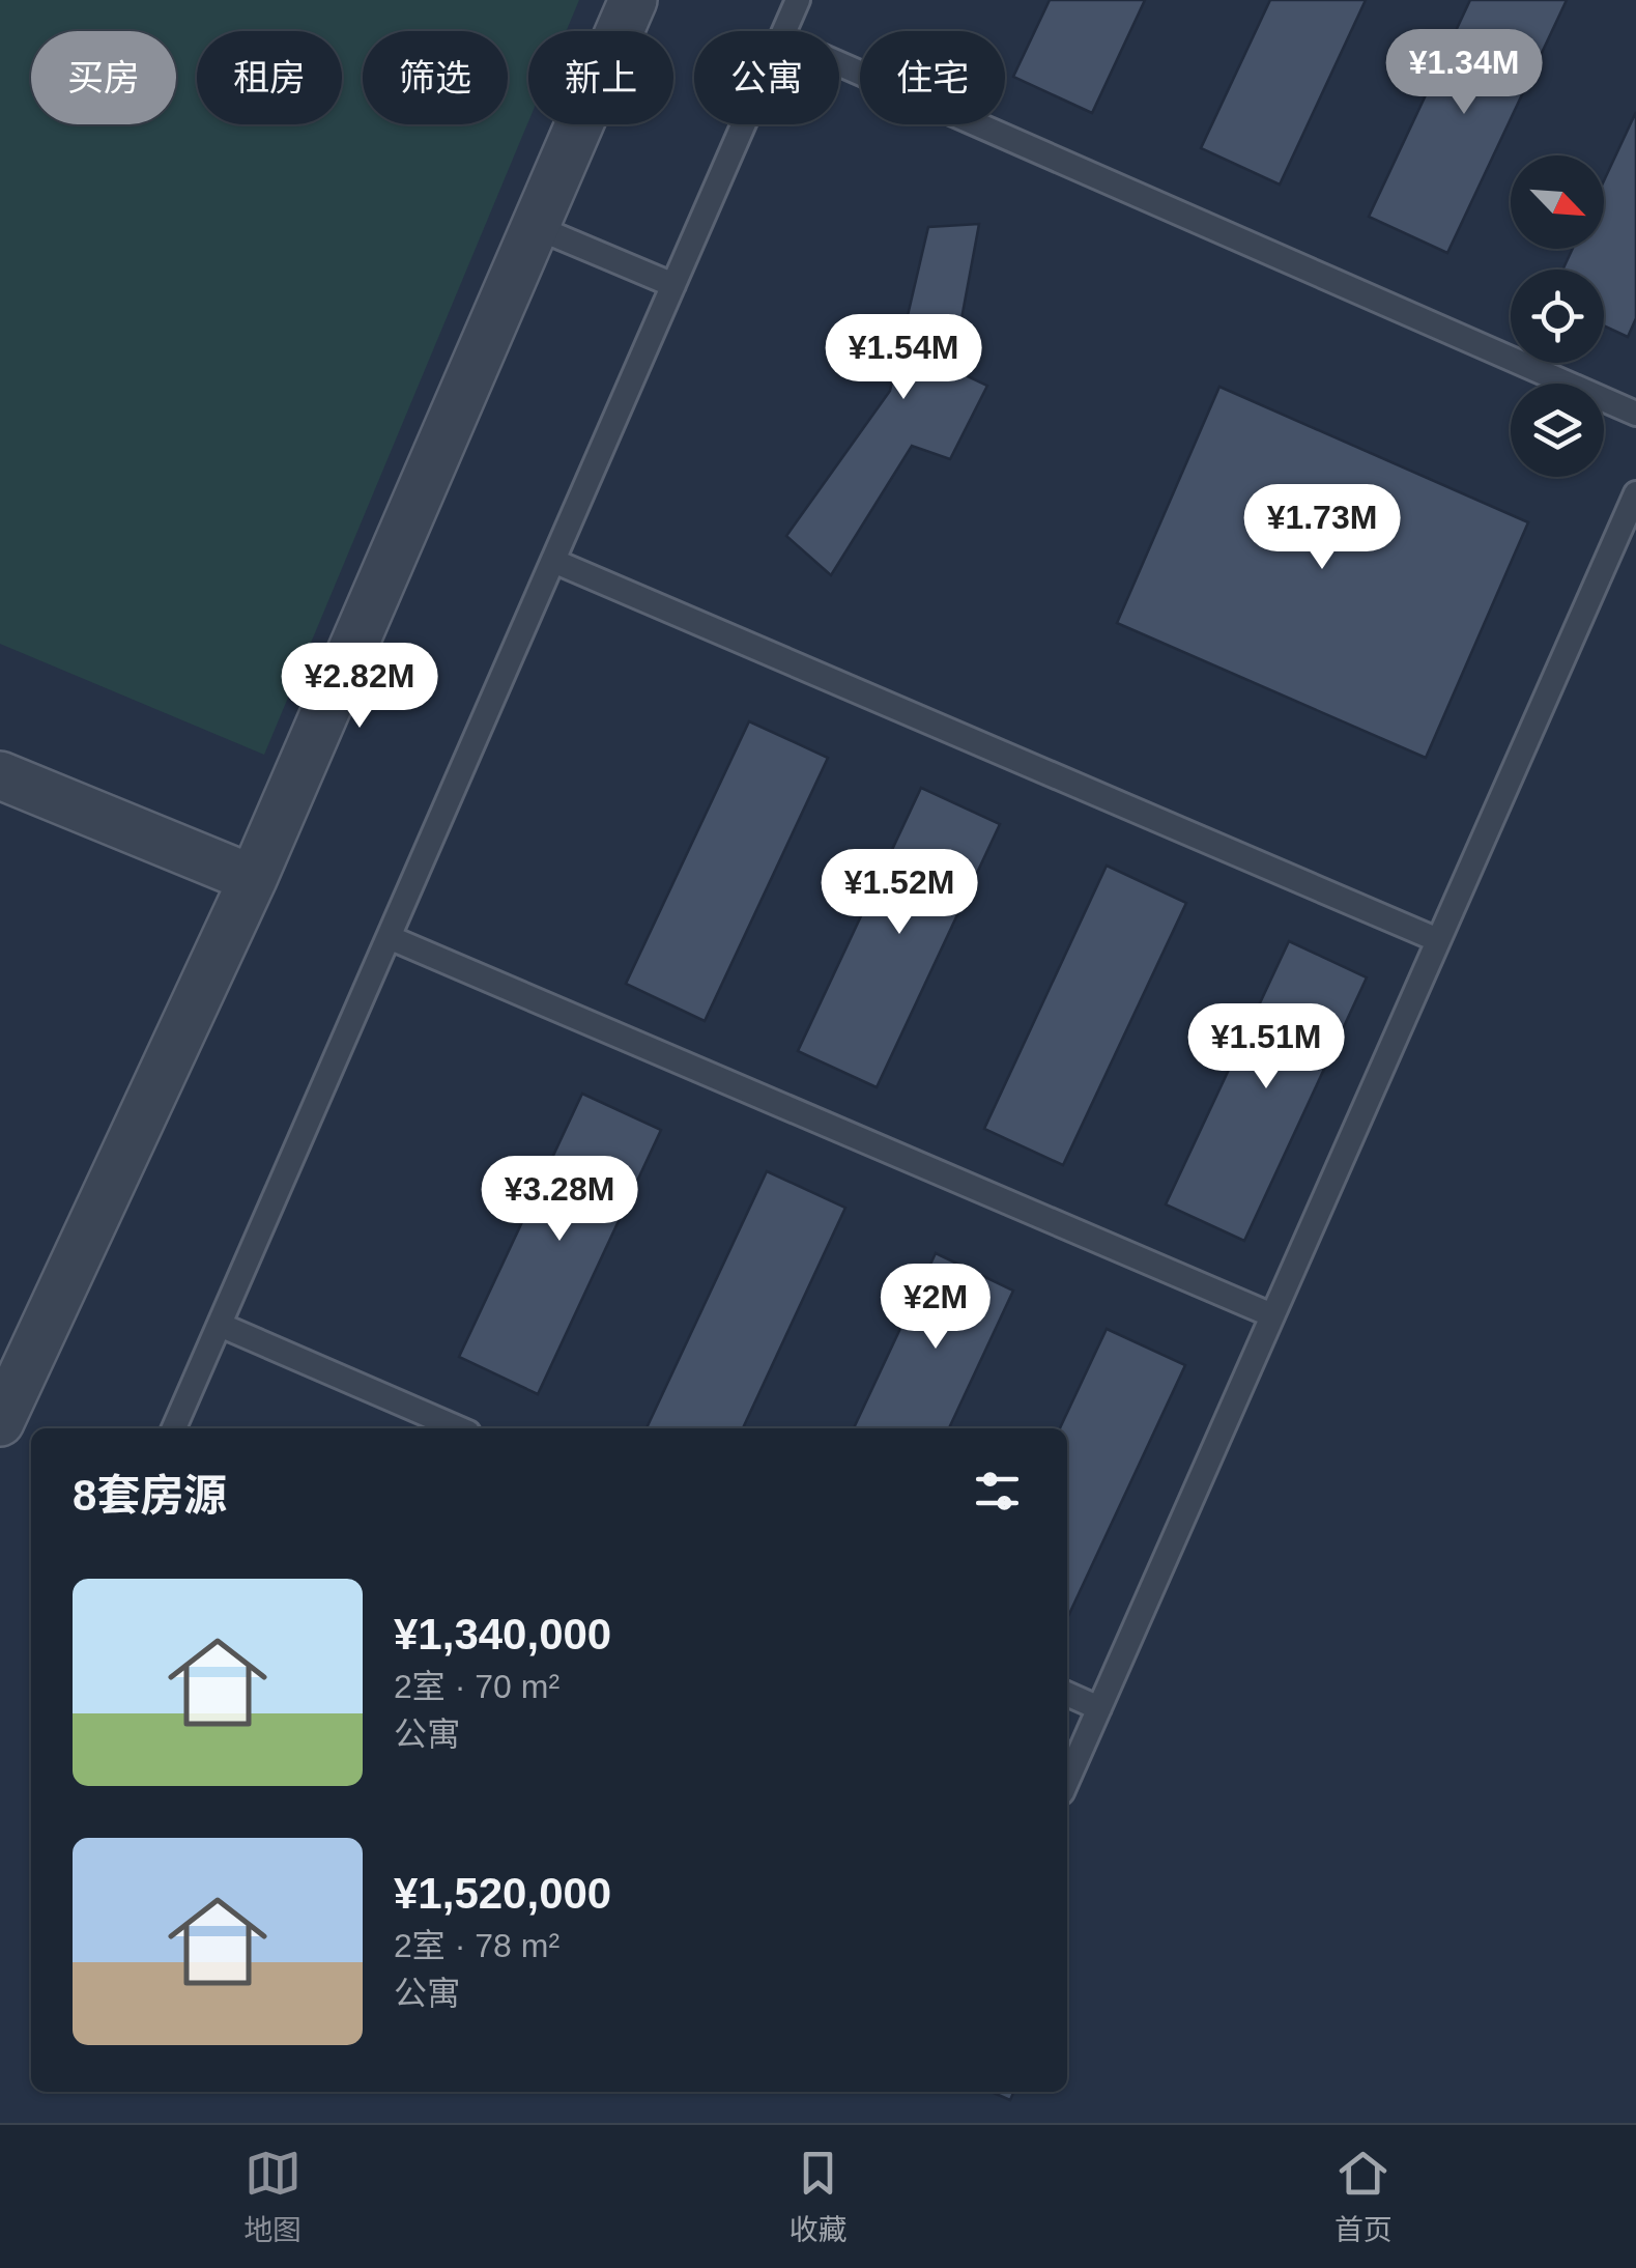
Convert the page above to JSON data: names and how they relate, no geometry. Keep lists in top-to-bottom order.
{
  "north": "bottom right",
  "page": {
    "price": [
      "¥1.34M",
      "¥1.54M",
      "¥1.73M",
      "¥2.82M",
      "¥1.52M",
      "¥1.51M",
      "¥3.28M",
      "¥2M"
    ],
    "chip": [
      "买房",
      "租房",
      "筛选",
      "新上",
      "公寓",
      "住宅"
    ],
    "heading": "8套房源",
    "list": [
      {
        "name": "¥1,340,000",
        "note": "2室 · 70 m² · 公寓"
      },
      {
        "name": "¥1,520,000",
        "note": "2室 · 78 m² · 公寓"
      }
    ],
    "tabs": ["地图", "收藏", "首页"]
  }
}
